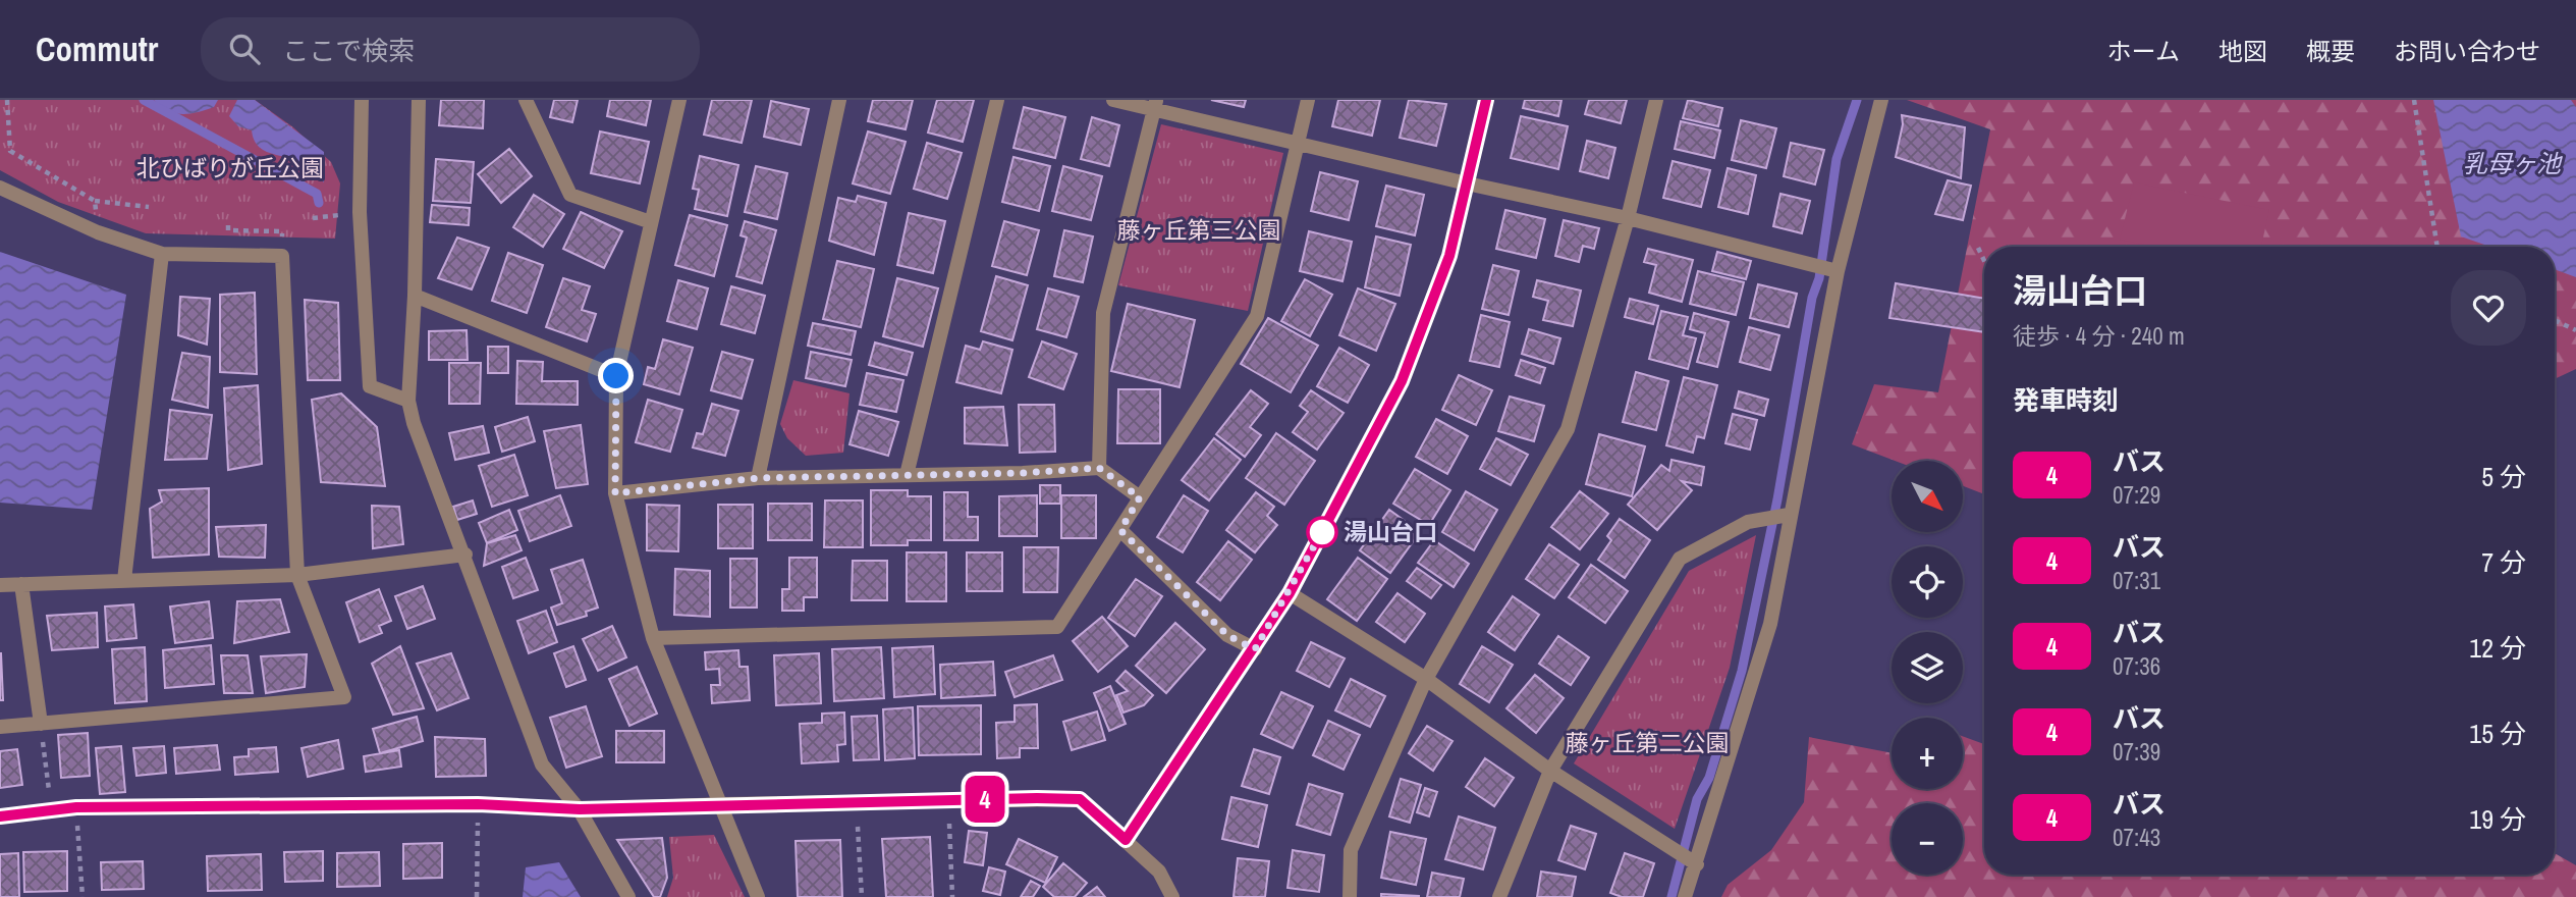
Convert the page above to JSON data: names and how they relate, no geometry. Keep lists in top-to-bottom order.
{
  "water": ["乳母ヶ池"],
  "parks": ["北ひばりが丘公園", "藤ヶ丘第三公園", "藤ヶ丘第二公園"],
  "places": ["湯山台口"],
  "lines": ["bus line 4"],
  "north": "bottom right",
  "page": {
    "header": "Commutr",
    "search": "ここで検索",
    "nav": [
      "ホーム",
      "地図",
      "概要",
      "お問い合わせ"
    ],
    "on_map": "4",
    "heading": [
      ["湯山台口", "徒歩 · 4 分 · 240 m"],
      "発車時刻"
    ],
    "list": [
      {
        "mark": "4",
        "name": "バス",
        "note": "07:29",
        "value": "5 分"
      },
      {
        "mark": "4",
        "name": "バス",
        "note": "07:31",
        "value": "7 分"
      },
      {
        "mark": "4",
        "name": "バス",
        "note": "07:36",
        "value": "12 分"
      },
      {
        "mark": "4",
        "name": "バス",
        "note": "07:39",
        "value": "15 分"
      },
      {
        "mark": "4",
        "name": "バス",
        "note": "07:43",
        "value": "19 分"
      }
    ],
    "map_buttons": ["+", "−"]
  }
}
